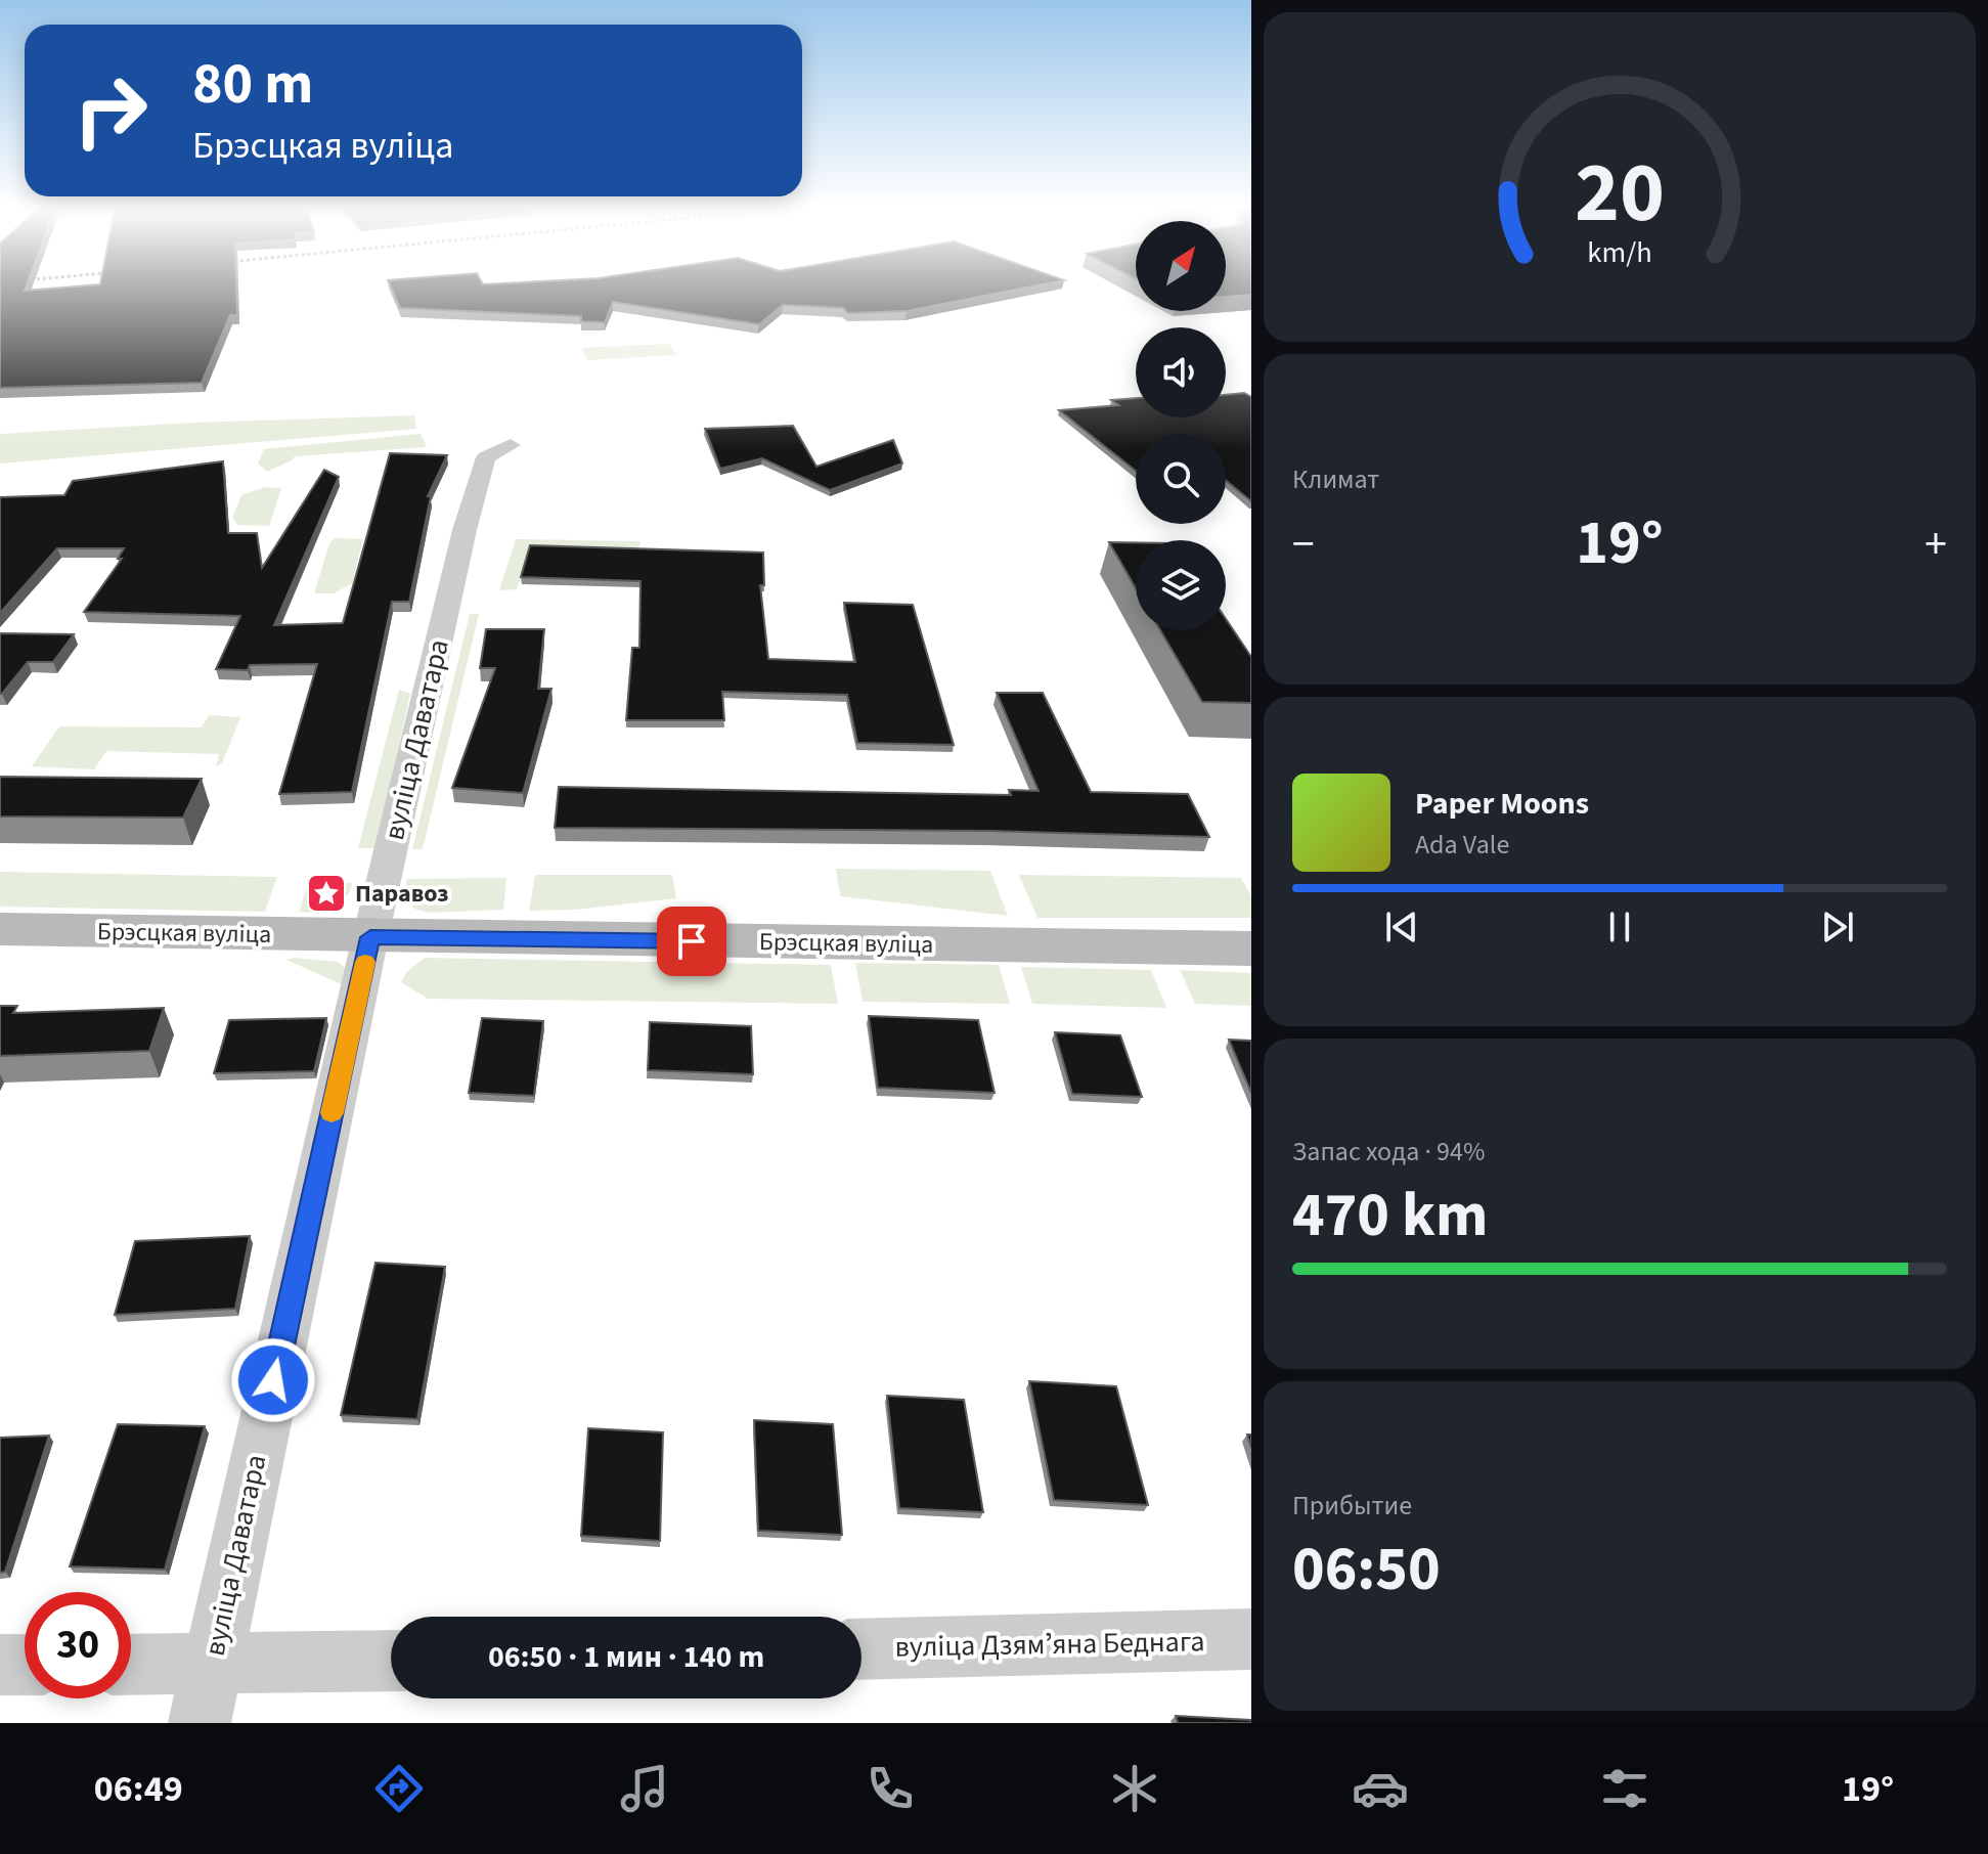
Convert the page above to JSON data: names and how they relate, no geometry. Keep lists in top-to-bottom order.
{
  "streets": {
    "main road": ["Брэсцкая вуліца"],
    "street": ["вуліца Даватара", "вуліца Дзямʼяна Беднага"]
  },
  "crossings": [
    ["вуліца Даватара", "Брэсцкая вуліца"]
  ],
  "places": {
    "place": ["Паравоз"]
  },
  "north": "top right",
  "page": {
    "turn": ["80 m", "Брэсцкая вуліца"],
    "tile": [
      "Климат",
      ["Запас хода · 94%", "470 km"],
      ["Прибытие", "06:50"]
    ],
    "heat": ["−", "19°", "+"],
    "song": ["Paper Moons", "Ada Vale"],
    "limit": "30",
    "trip": "06:50 · 1 мин · 140 m",
    "tabs": ["06:49", "19°"],
    "gauge": ["20", "km/h"]
  }
}
